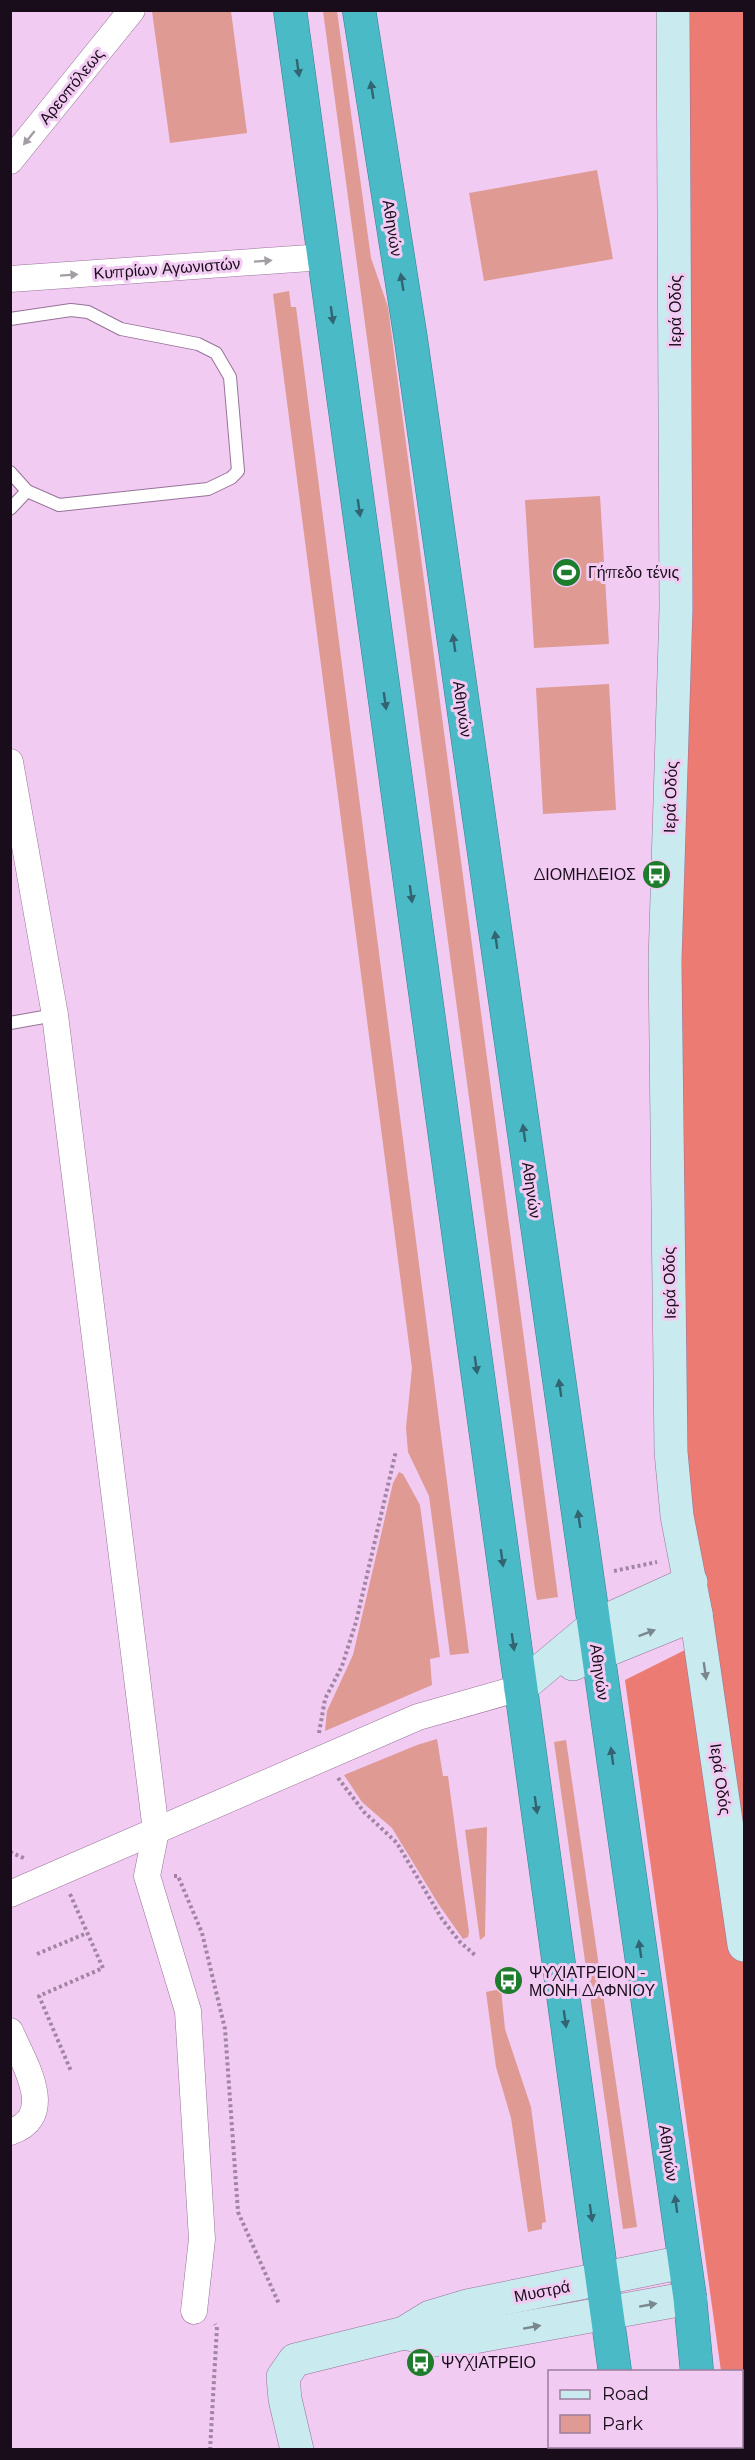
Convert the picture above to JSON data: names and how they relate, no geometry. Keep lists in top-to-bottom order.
{
  "streets": {
    "highway": ["Αθηνών"],
    "main road": ["Ιερά Οδός", "Μυστρά"],
    "street": ["Αρεοπόλεως", "Κυπρίων Αγωνιστών"]
  },
  "crossings": [
    ["Αθηνών", "Μυστρά"]
  ],
  "one_way": ["Αρεοπόλεως", "Κυπρίων Αγωνιστών"],
  "places": {
    "sports": ["Γήπεδο τένις"],
    "bus stop": ["ΔΙΟΜΗΔΕΙΟΣ", "ΨΥΧΙΑΤΡΕΙΟΝ - ΜΟΝΗ ΔΑΦΝΙΟΥ", "ΨΥΧΙΑΤΡΕΙΟ"]
  },
  "legend": ["Road", "Park"]
}
